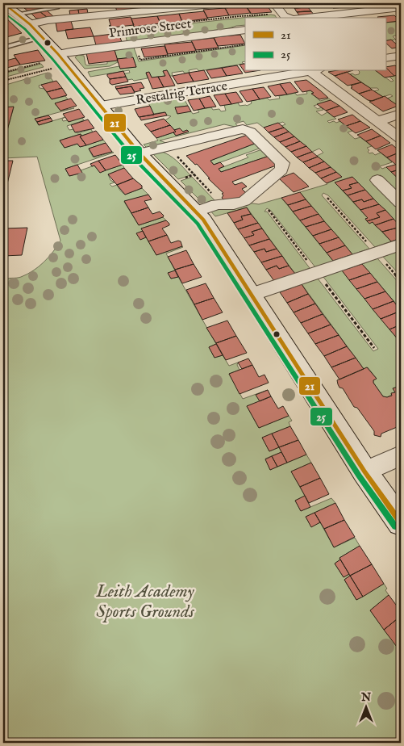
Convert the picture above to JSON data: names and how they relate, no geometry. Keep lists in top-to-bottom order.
{
  "streets": {
    "street": ["Primrose Street", "Restalrig Terrace"]
  },
  "parks": ["Leith Academy Sports Grounds"],
  "lines": ["transit line 21", "transit line 25"],
  "legend": ["21", "25"],
  "north": "top"
}
